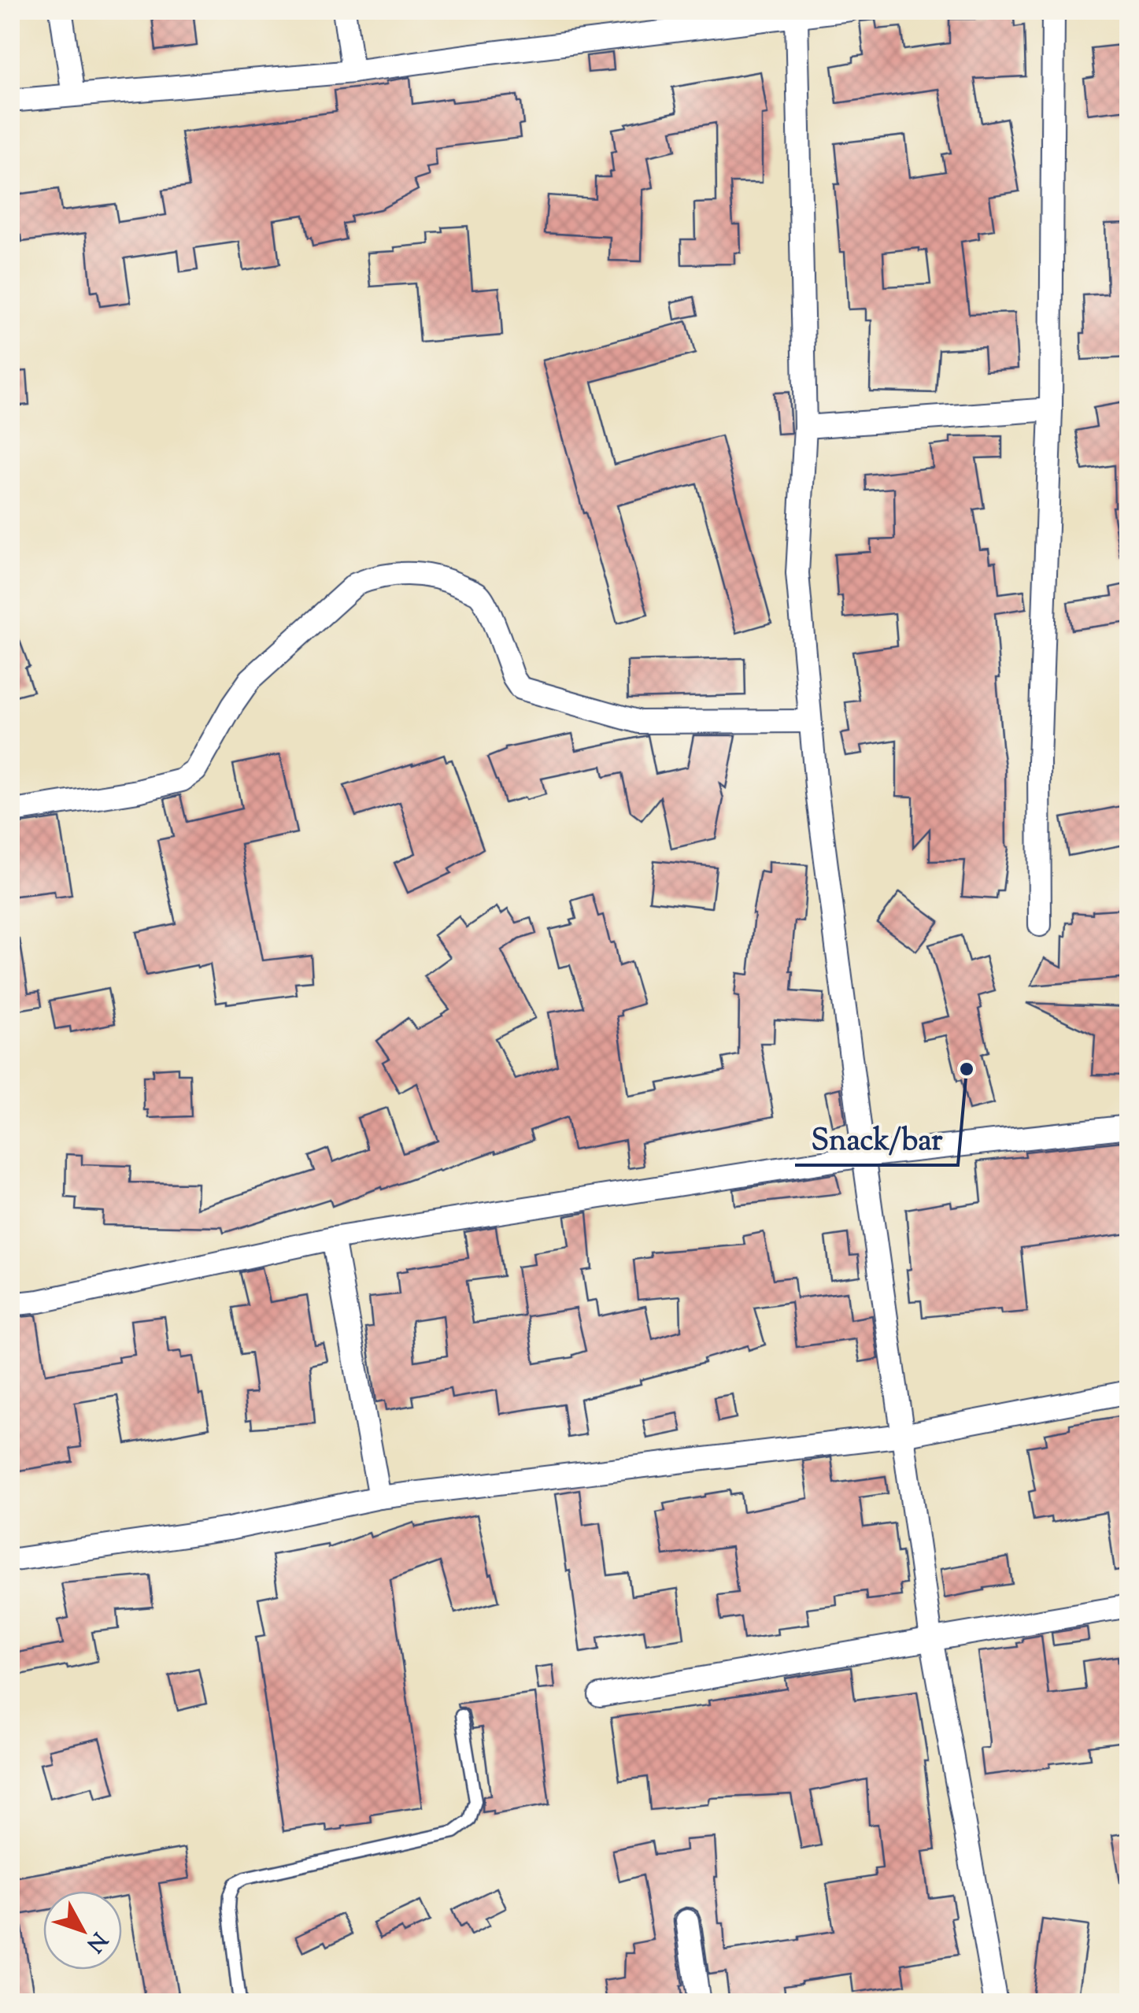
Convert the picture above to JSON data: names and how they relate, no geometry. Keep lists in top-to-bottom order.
{
  "places": ["Snack/bar"],
  "north": "bottom right"
}
